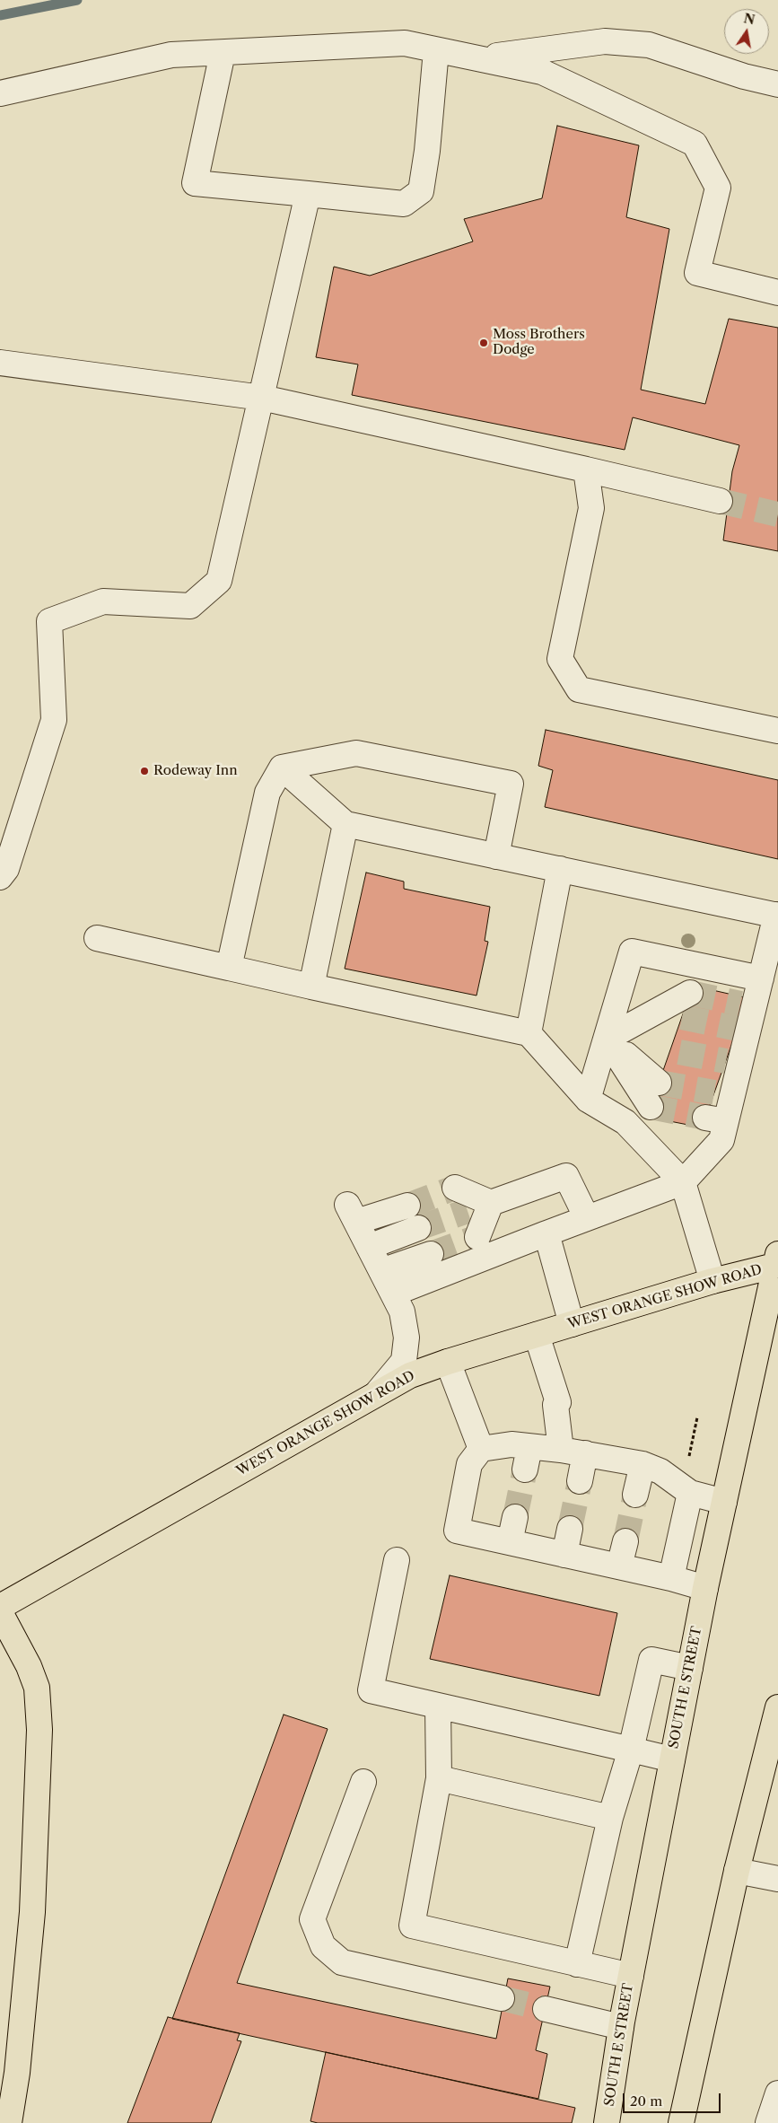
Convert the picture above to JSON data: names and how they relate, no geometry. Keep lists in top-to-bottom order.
{
  "streets": {
    "main road": ["WEST ORANGE SHOW ROAD", "SOUTH E STREET"]
  },
  "crossings": [
    ["WEST ORANGE SHOW ROAD", "SOUTH E STREET"]
  ],
  "places": ["Moss Brothers Dodge", "Rodeway Inn"],
  "scale_bar": "20 m",
  "north": "top"
}
